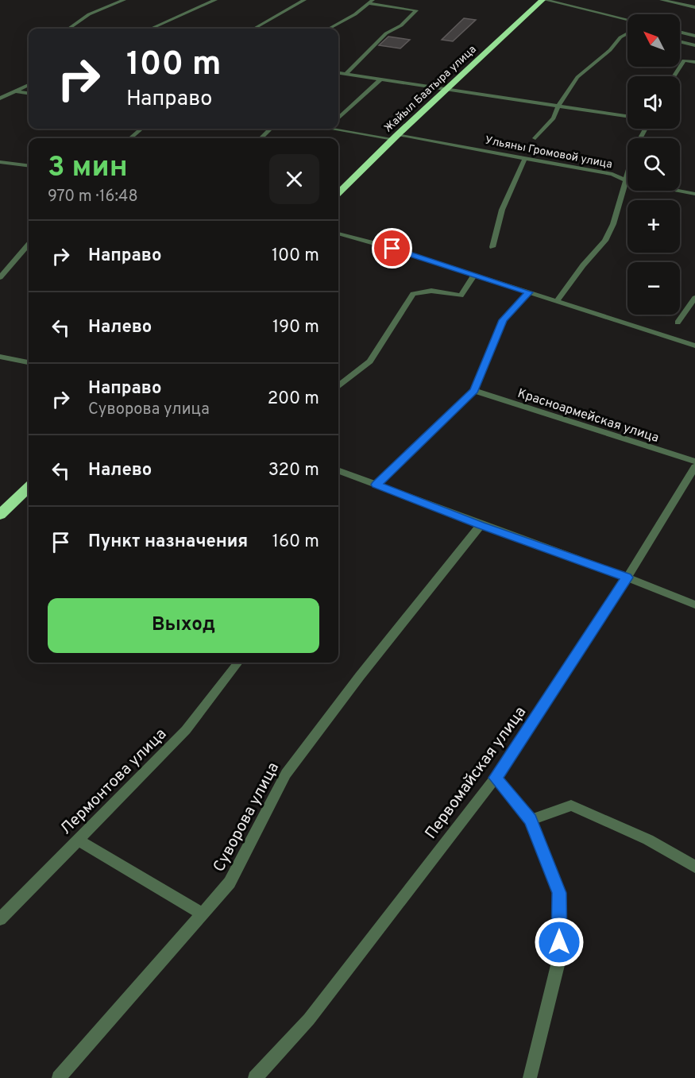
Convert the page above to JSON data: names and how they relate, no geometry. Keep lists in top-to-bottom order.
{
  "streets": {
    "highway": ["Жайыл Баатыра улица"],
    "street": [
      "Ульяны Громовой улица",
      "Красноармейская улица",
      "Первомайская улица",
      "Лермонтова улица",
      "Суворова улица"
    ]
  },
  "crossings": [
    ["Жайыл Баатыра улица", "Ульяны Громовой улица"]
  ],
  "north": "top left",
  "page": {
    "map_buttons": ["+", "−"],
    "turn": ["100 m", "Направо"],
    "heading": ["3 мин", "970 m · 16:48"],
    "list": [
      {
        "name": "Направо",
        "value": "100 m"
      },
      {
        "name": "Налево",
        "value": "190 m"
      },
      {
        "name": "Направо",
        "note": "Суворова улица",
        "value": "200 m"
      },
      {
        "name": "Налево",
        "value": "320 m"
      },
      {
        "name": "Пункт назначения",
        "value": "160 m"
      }
    ],
    "buttons": "Выход"
  }
}
